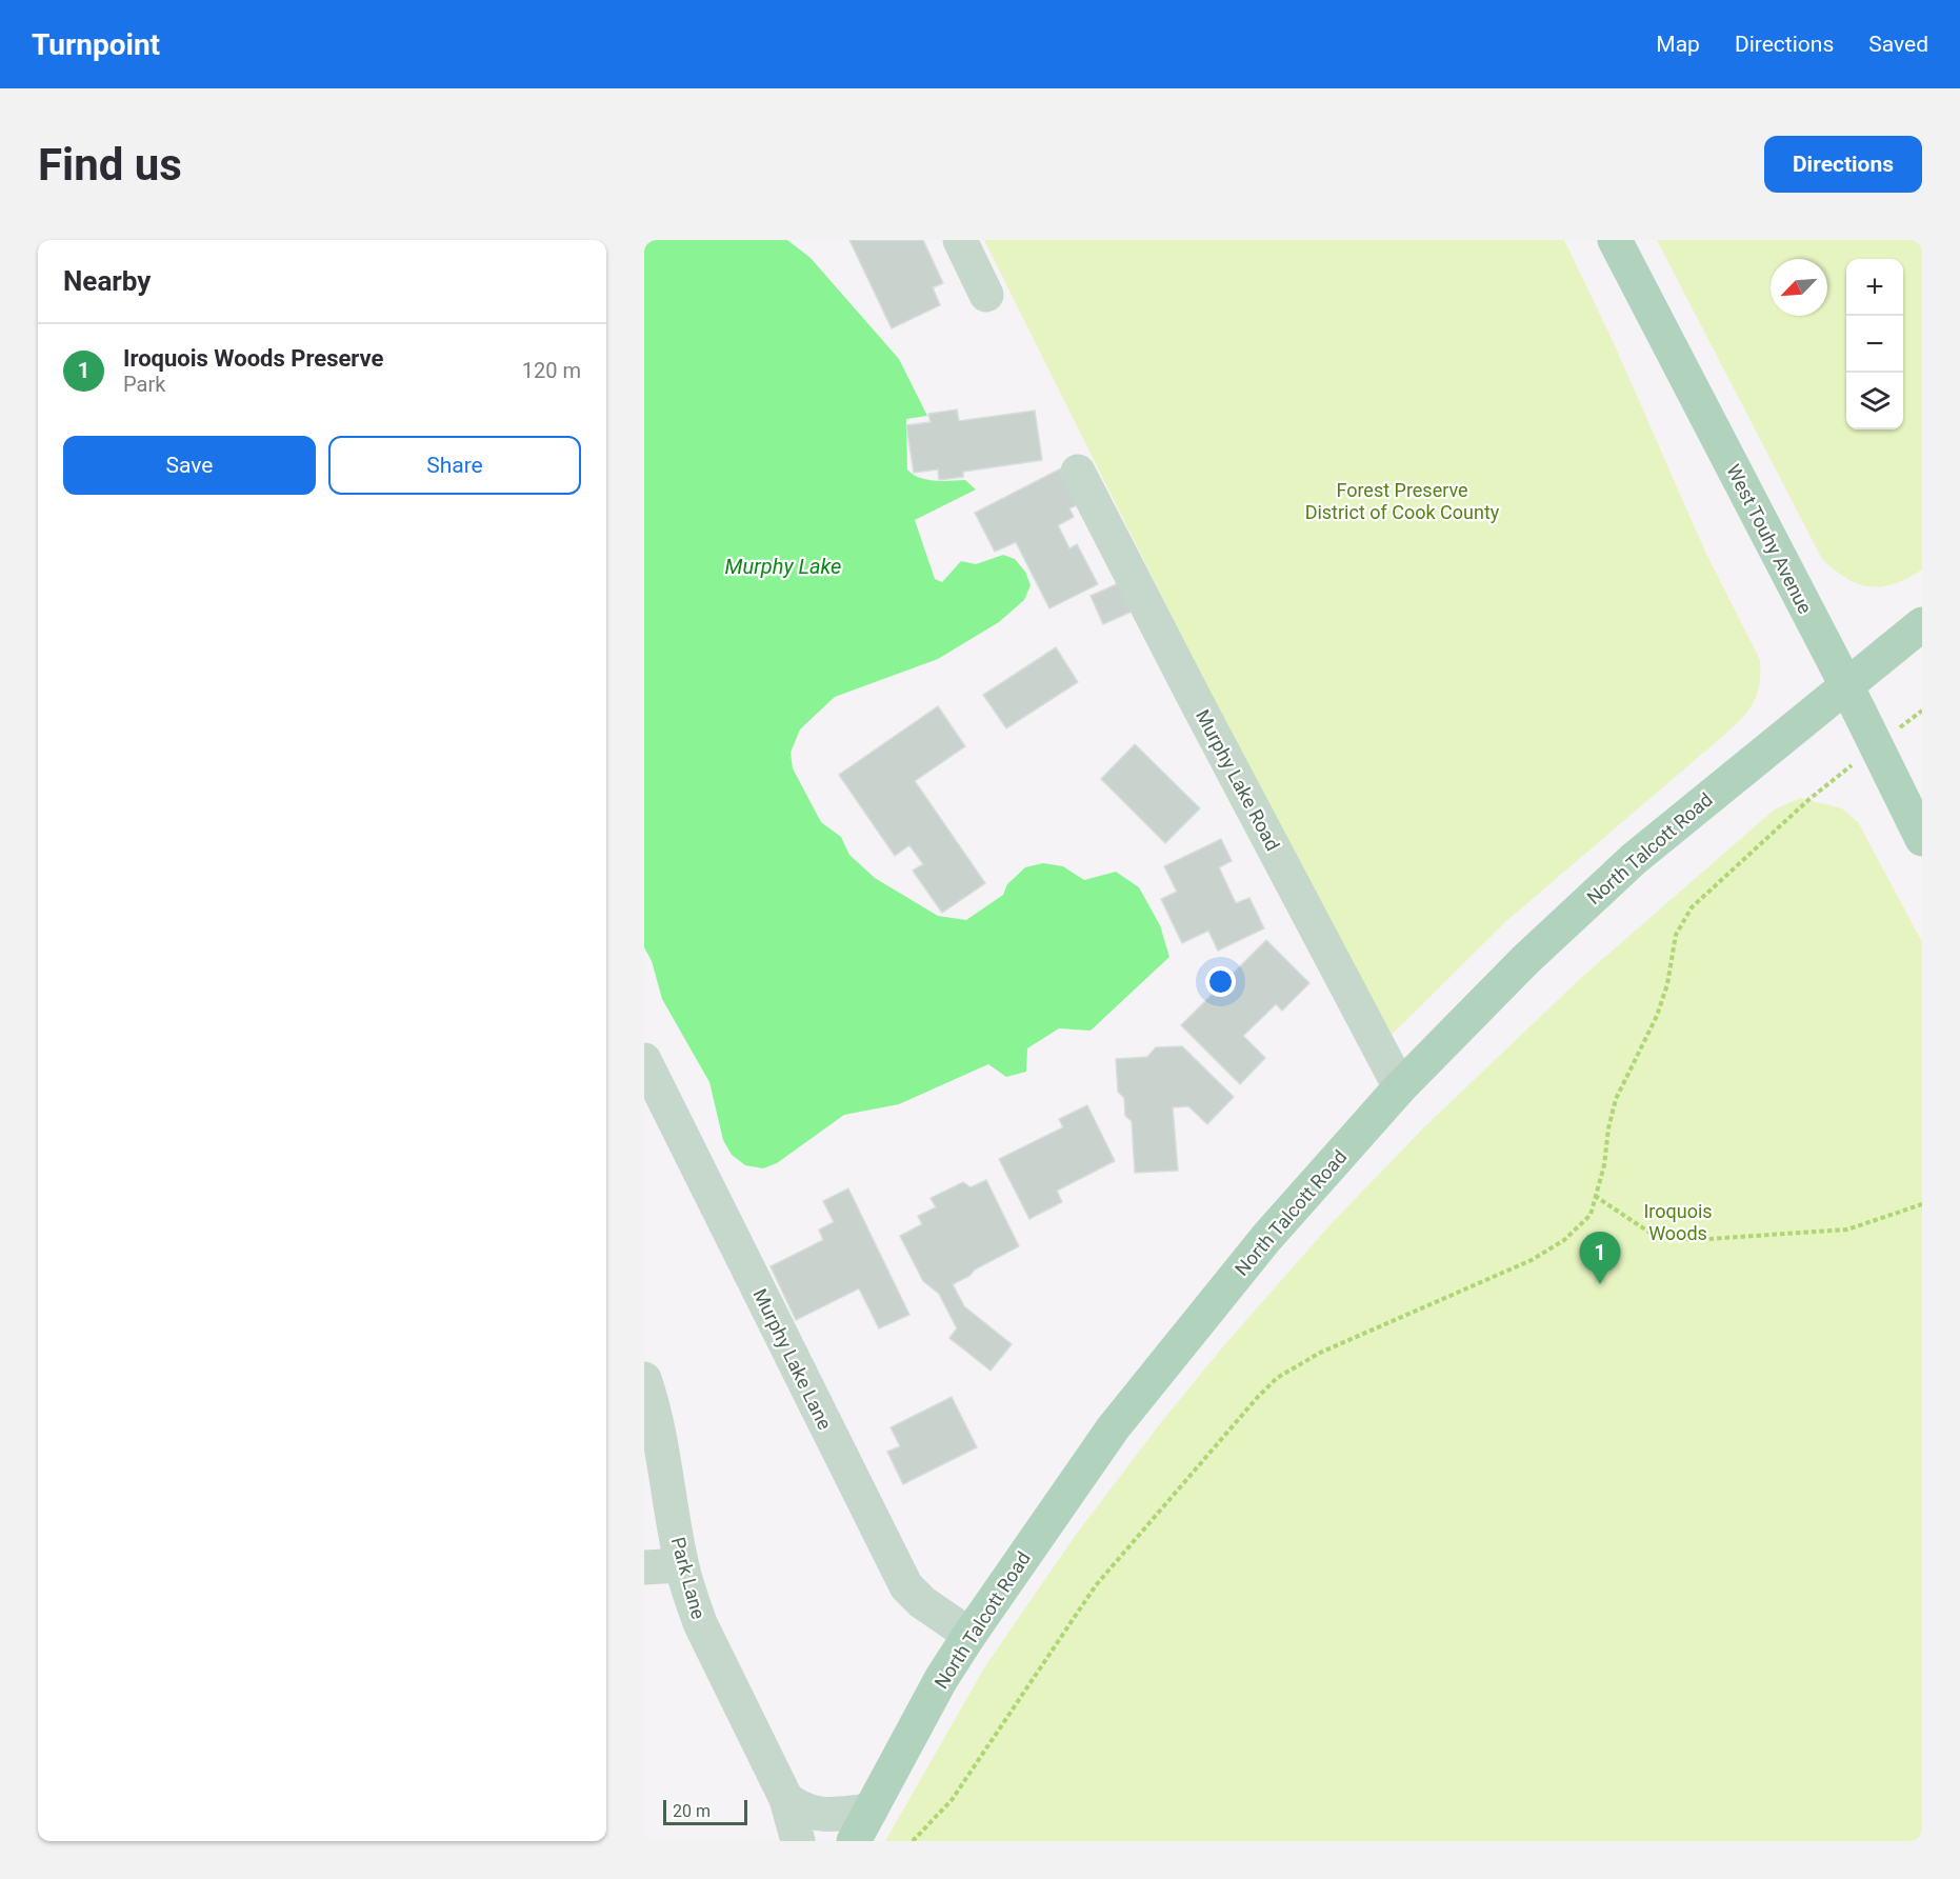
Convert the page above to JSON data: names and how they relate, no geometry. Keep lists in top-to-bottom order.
{
  "streets": {
    "main road": ["West Touhy Avenue", "North Talcott Road"],
    "street": ["Murphy Lake Road", "Murphy Lake Lane", "Park Lane"]
  },
  "crossings": [
    ["West Touhy Avenue", "North Talcott Road"],
    ["Murphy Lake Road", "North Talcott Road"],
    ["North Talcott Road", "Murphy Lake Lane"]
  ],
  "water": ["Murphy Lake"],
  "parks": ["Forest Preserve District of Cook County", "Iroquois Woods"],
  "scale_bar": "20 m",
  "north": "bottom left",
  "page": {
    "header": "Turnpoint",
    "nav": ["Map", "Directions", "Saved"],
    "buttons": [
      "Directions",
      ["Save", "Share"]
    ],
    "title": "Find us",
    "heading": "Nearby",
    "map_buttons": ["+", "−"],
    "list": [
      {
        "mark": "1",
        "name": "Iroquois Woods Preserve",
        "note": "Park",
        "value": "120 m"
      }
    ],
    "pins": "1",
    "scale": "20 m"
  }
}
